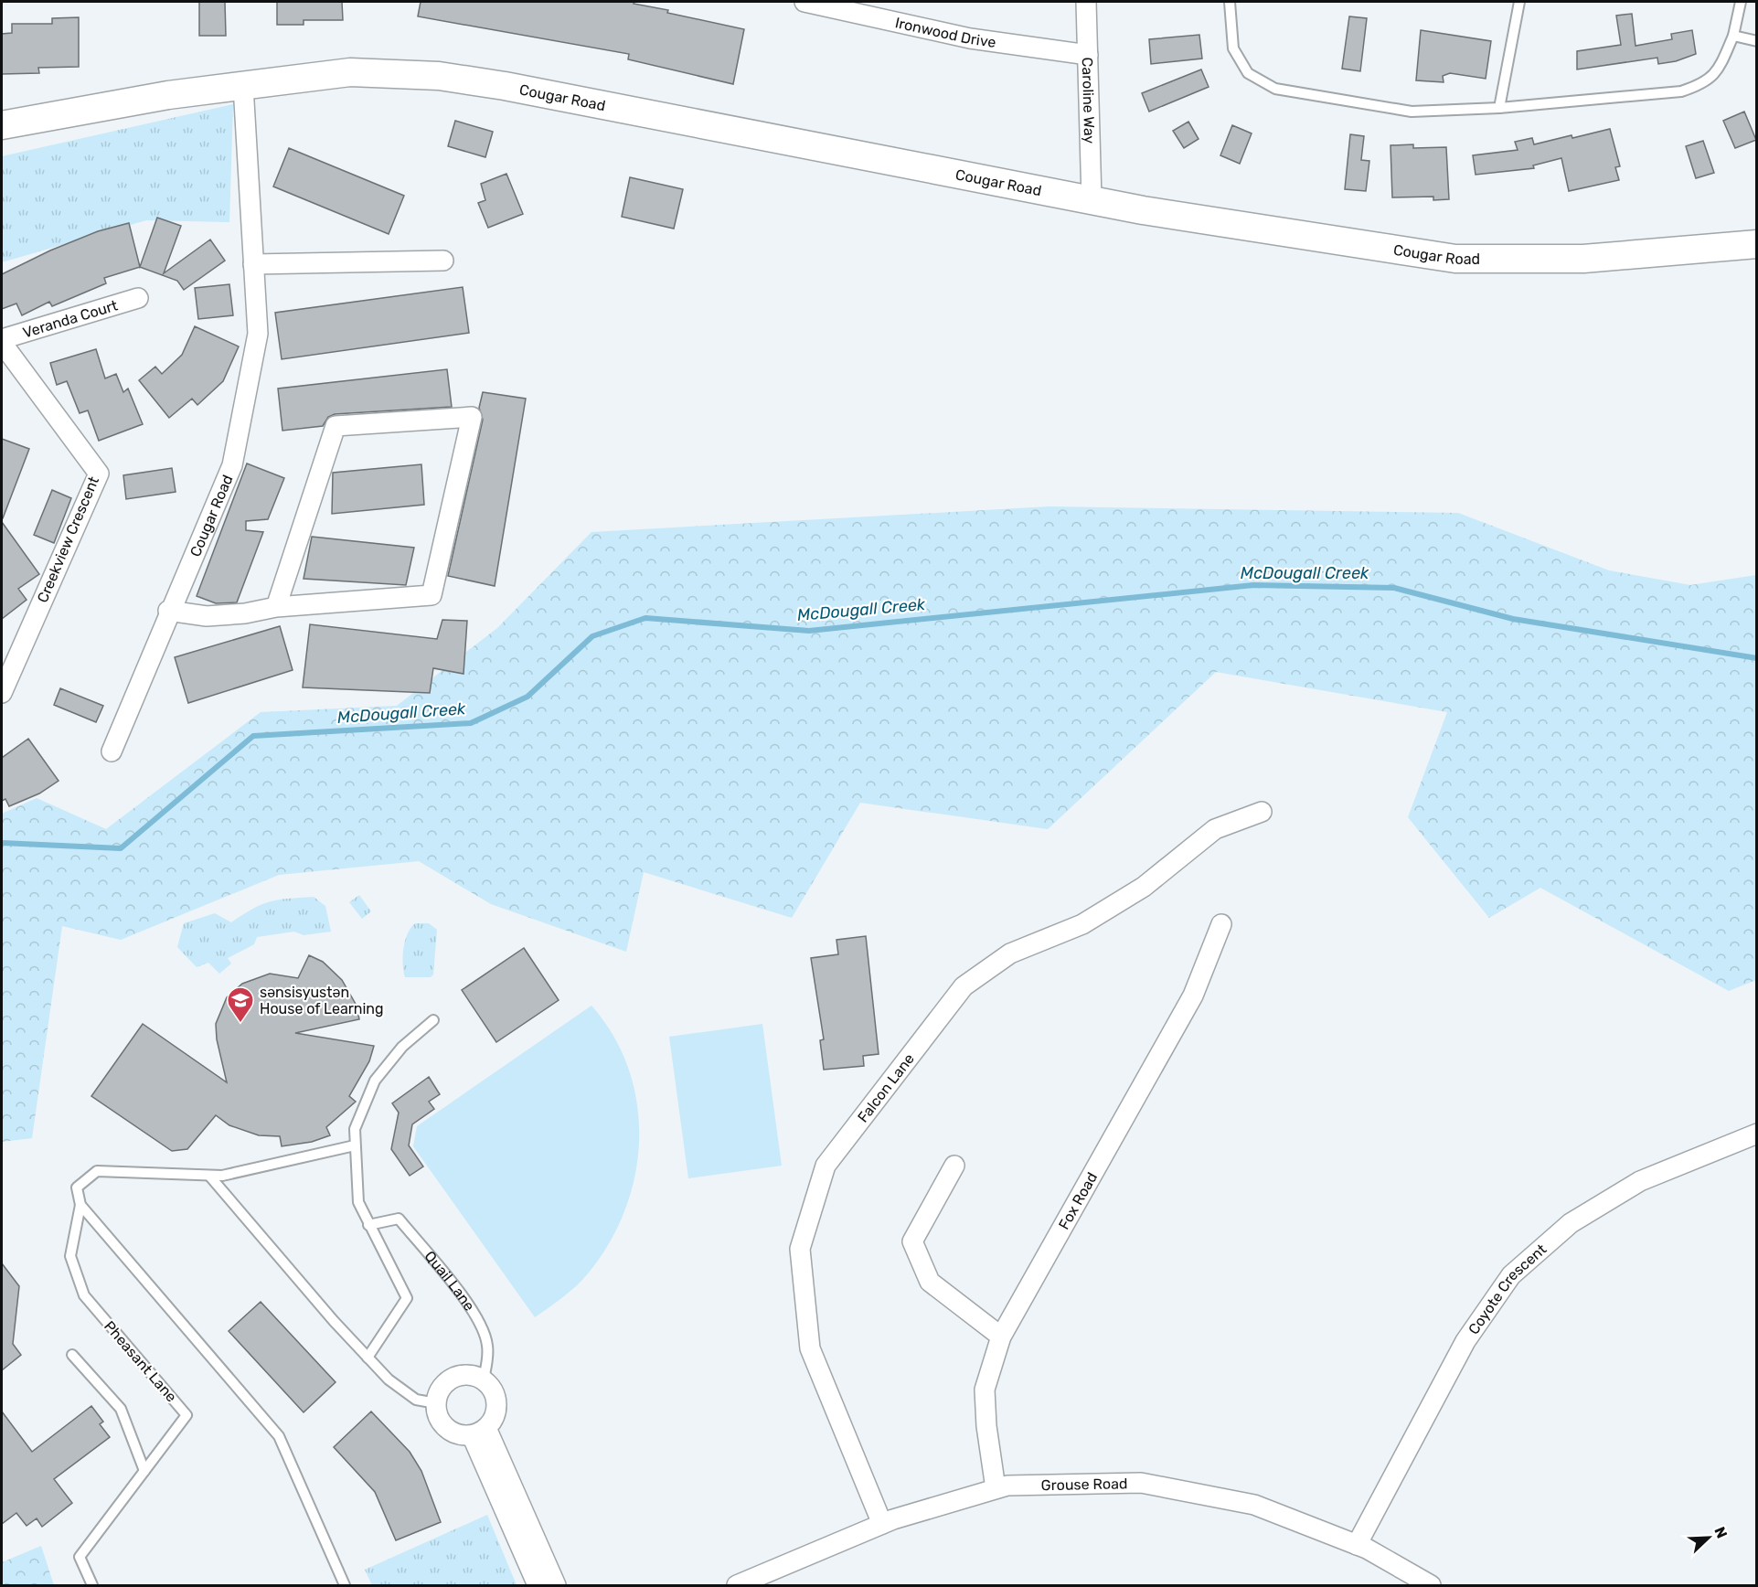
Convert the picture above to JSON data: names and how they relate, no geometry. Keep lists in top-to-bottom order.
{
  "streets": {
    "street": [
      "Ironwood Drive",
      "Cougar Road",
      "Caroline Way",
      "Veranda Court",
      "Creekview Crescent",
      "Falcon Lane",
      "Fox Road",
      "Coyote Crescent",
      "Grouse Road"
    ],
    "lane": ["Quail Lane", "Pheasant Lane"]
  },
  "crossings": [
    ["Ironwood Drive", "Caroline Way"],
    ["Cougar Road", "Caroline Way"],
    ["Veranda Court", "Creekview Crescent"],
    ["Falcon Lane", "Grouse Road"],
    ["Fox Road", "Grouse Road"],
    ["Coyote Crescent", "Grouse Road"]
  ],
  "water": ["McDougall Creek"],
  "places": {
    "school or university": ["sənsisyustən House of Learning"]
  },
  "north": "top right"
}
